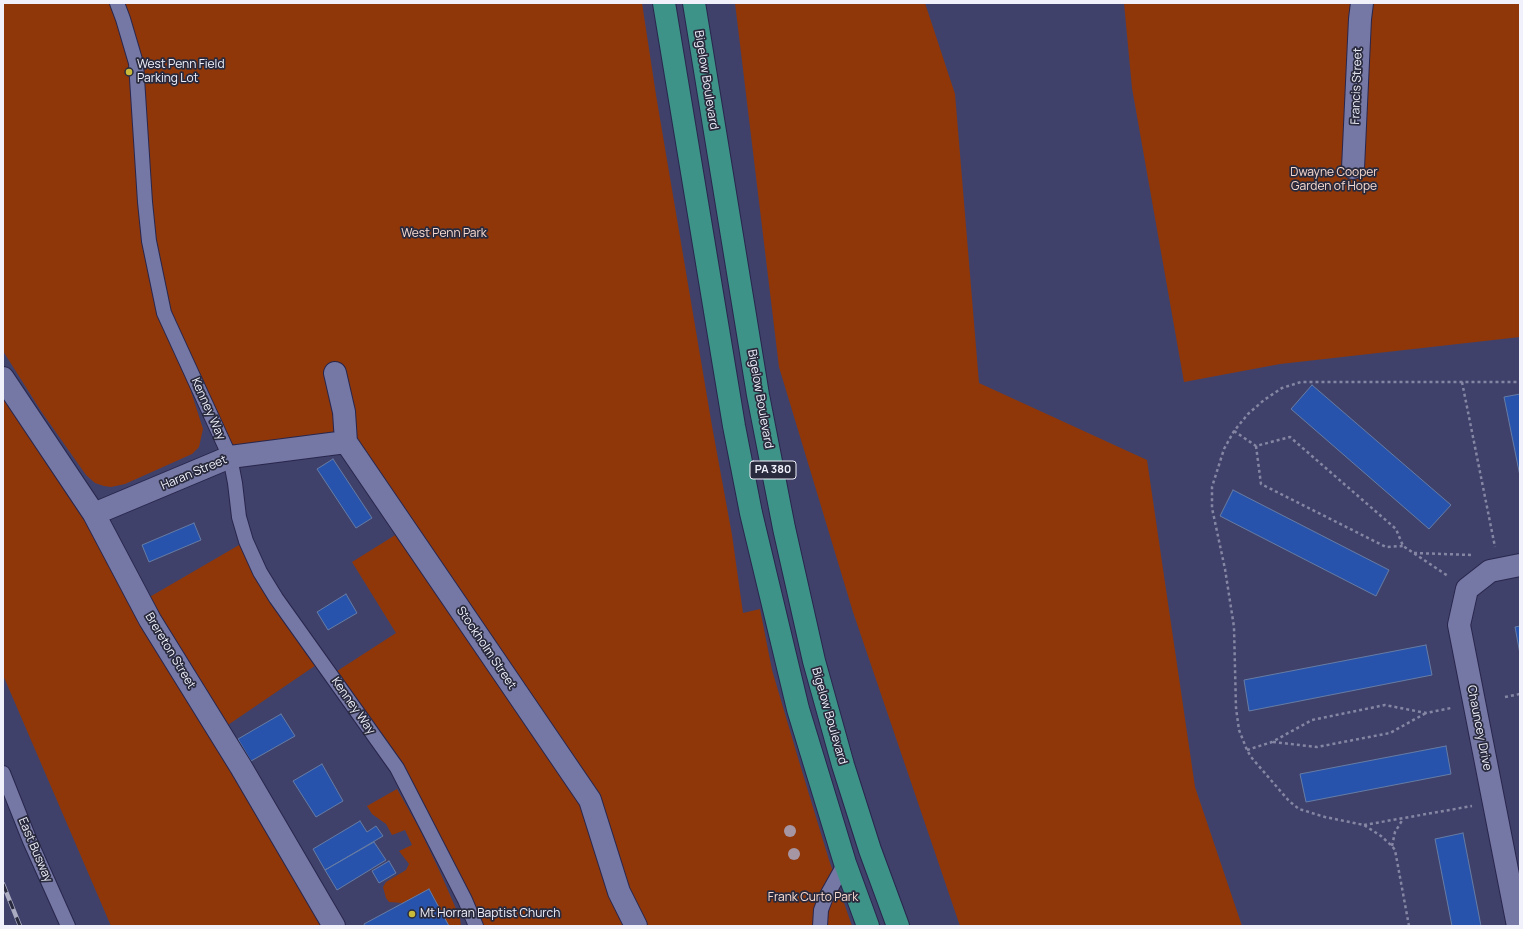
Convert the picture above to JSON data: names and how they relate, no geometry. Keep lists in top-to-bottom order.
{
  "streets": {
    "main road": ["Bigelow Boulevard", "PA 380"],
    "street": [
      "Francis Street",
      "Haran Street",
      "Stockholm Street",
      "Brereton Street",
      "Chauncey Drive"
    ],
    "lane": ["Kenney Way", "East Busway"]
  },
  "crossings": [
    ["Kenney Way", "Haran Street"],
    ["Haran Street", "Stockholm Street"],
    ["Haran Street", "Brereton Street"]
  ],
  "parks": ["Dwayne Cooper Garden of Hope", "West Penn Park", "Frank Curto Park"],
  "places": ["West Penn Field Parking Lot", "Mt Horran Baptist Church"]
}
